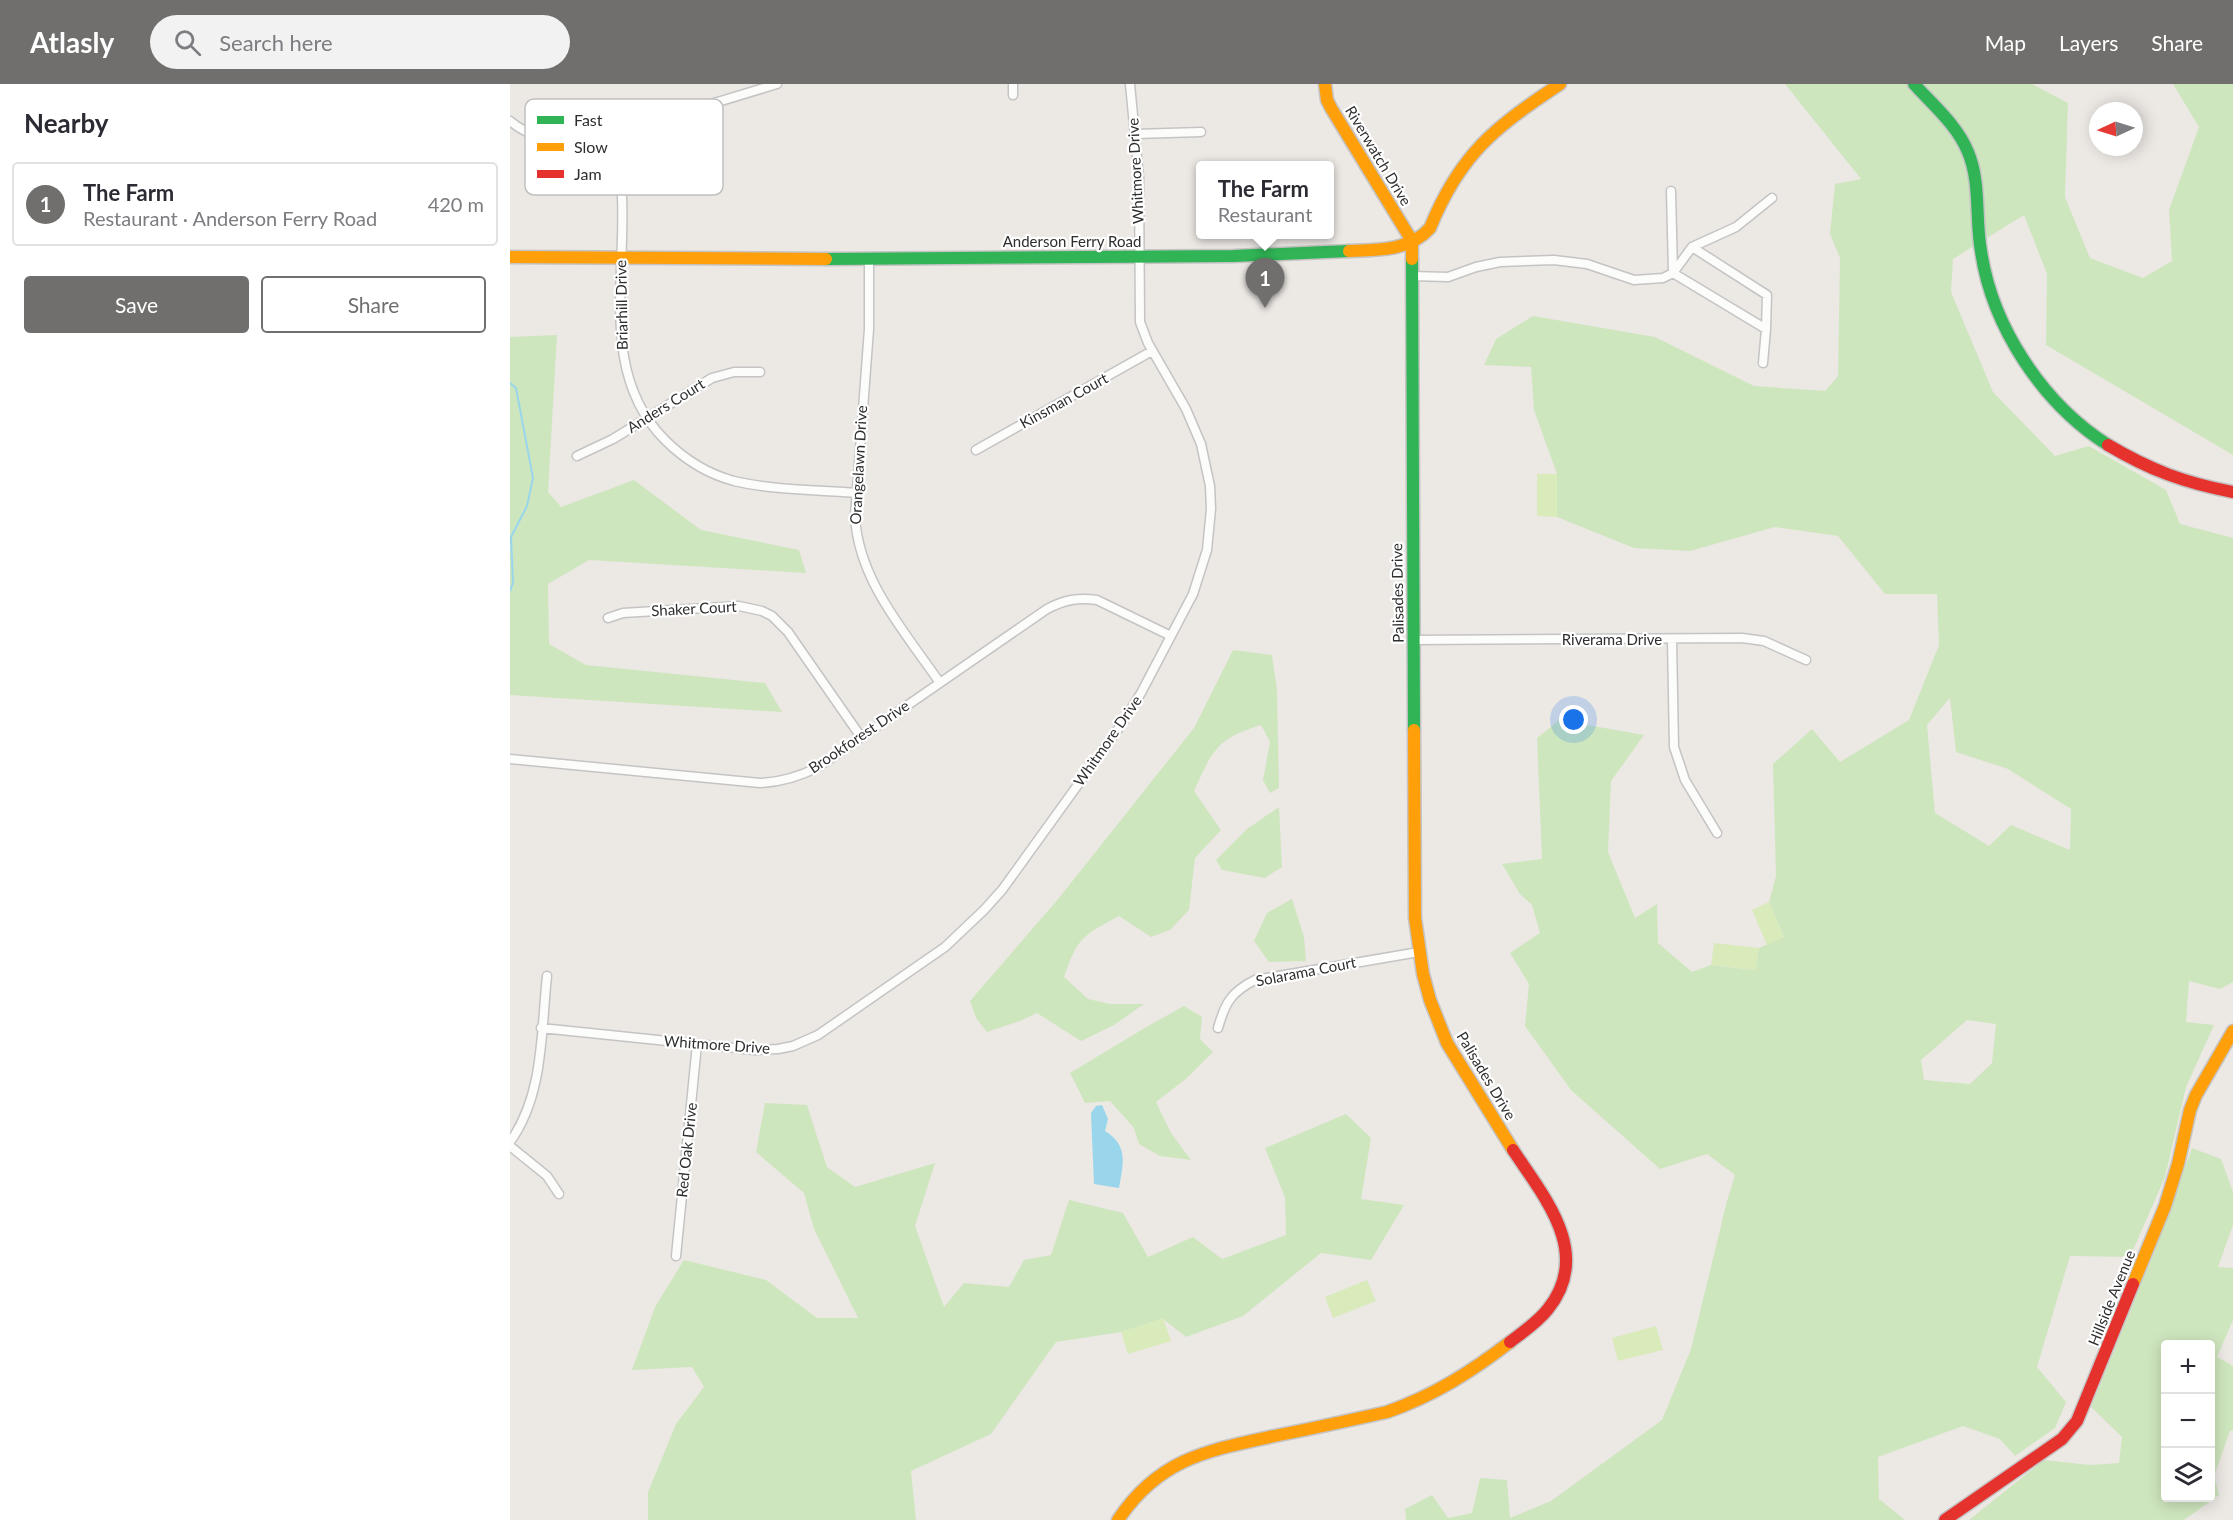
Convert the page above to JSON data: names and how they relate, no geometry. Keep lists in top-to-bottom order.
{
  "streets": {
    "street": [
      "Riverwatch Drive",
      "Whitmore Drive",
      "Anderson Ferry Road",
      "Briarhill Drive",
      "Kinsman Court",
      "Anders Court",
      "Orangelawn Drive",
      "Palisades Drive",
      "Shaker Court",
      "Riverama Drive",
      "Brookforest Drive",
      "Solarama Court",
      "Red Oak Drive",
      "Hillside Avenue"
    ]
  },
  "crossings": [
    ["Riverwatch Drive", "Anderson Ferry Road"],
    ["Riverwatch Drive", "Palisades Drive"],
    ["Whitmore Drive", "Anderson Ferry Road"],
    ["Whitmore Drive", "Kinsman Court"],
    ["Whitmore Drive", "Brookforest Drive"],
    ["Whitmore Drive", "Red Oak Drive"],
    ["Anderson Ferry Road", "Briarhill Drive"],
    ["Anderson Ferry Road", "Orangelawn Drive"],
    ["Anderson Ferry Road", "Palisades Drive"],
    ["Briarhill Drive", "Anders Court"],
    ["Briarhill Drive", "Orangelawn Drive"],
    ["Orangelawn Drive", "Brookforest Drive"],
    ["Palisades Drive", "Riverama Drive"],
    ["Palisades Drive", "Solarama Court"],
    ["Shaker Court", "Brookforest Drive"]
  ],
  "legend": ["Fast", "Slow", "Jam"],
  "north": "left",
  "page": {
    "header": "Atlasly",
    "search": "Search here",
    "nav": ["Map", "Layers", "Share"],
    "heading": "Nearby",
    "popup": ["The Farm", "Restaurant"],
    "list": [
      {
        "mark": "1",
        "name": "The Farm",
        "note": "Restaurant · Anderson Ferry Road",
        "value": "420 m"
      }
    ],
    "buttons": ["Save", "Share"],
    "pins": "1",
    "map_buttons": ["+", "−"]
  }
}
